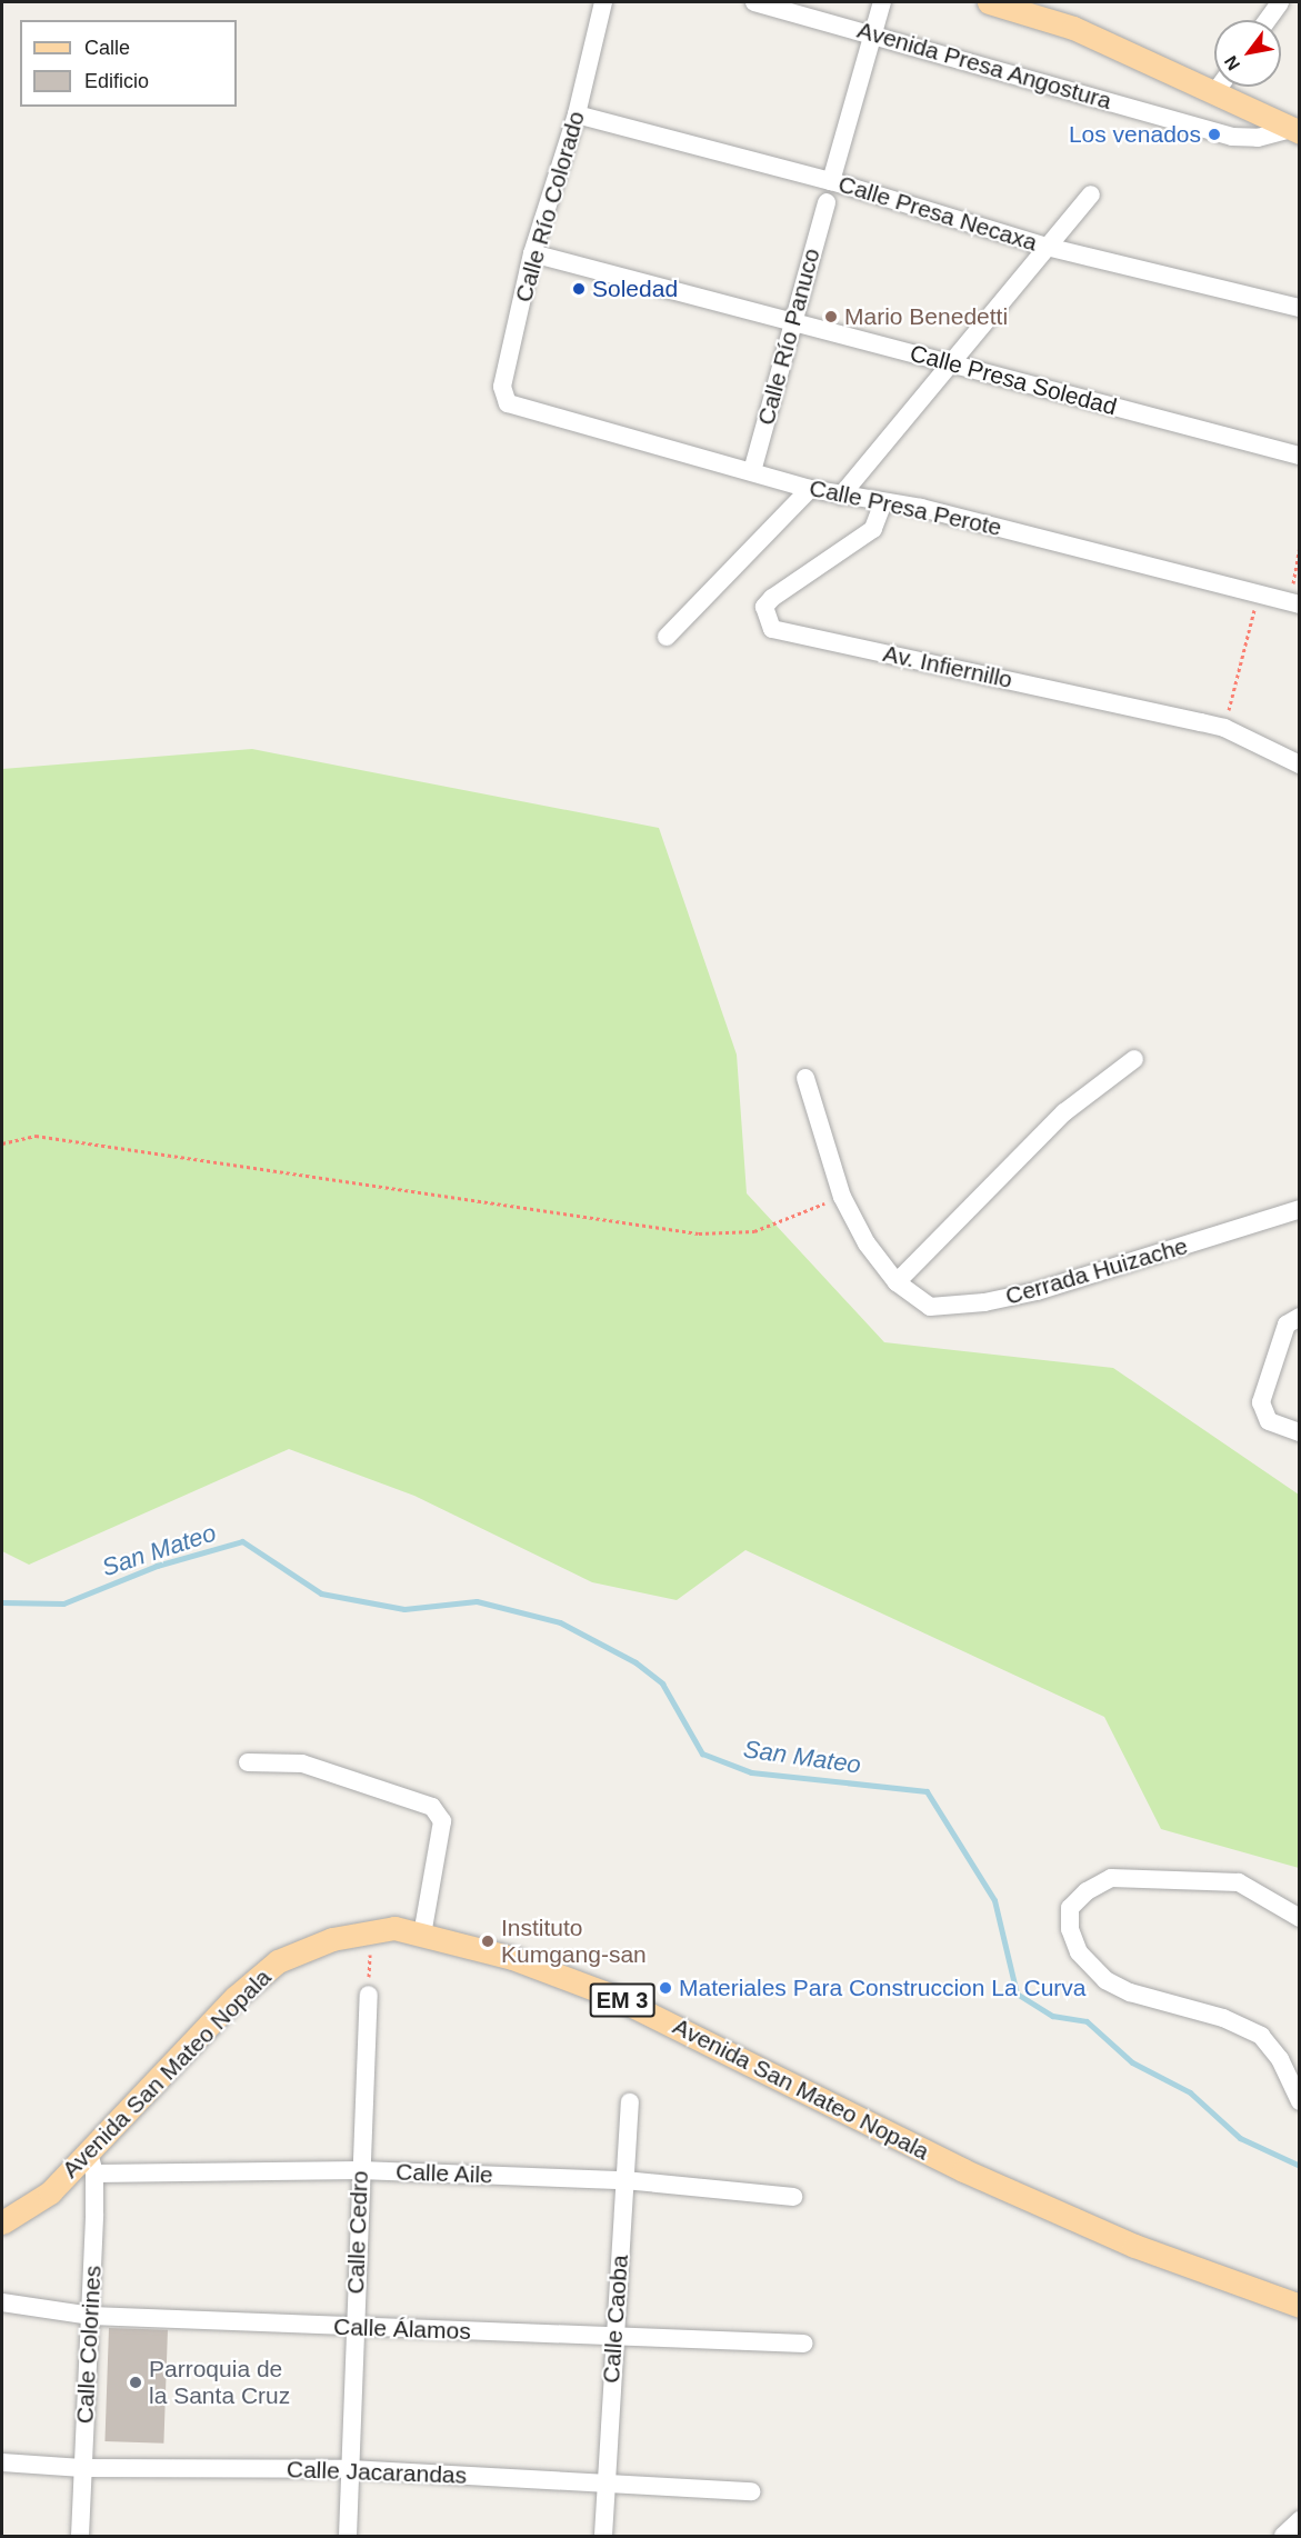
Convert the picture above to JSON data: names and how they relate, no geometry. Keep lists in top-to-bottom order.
{
  "streets": {
    "main road": ["EM 3", "Avenida San Mateo Nopala"],
    "street": [
      "Avenida Presa Angostura",
      "Calle Río Colorado",
      "Calle Presa Necaxa",
      "Calle Río Panuco",
      "Calle Presa Soledad",
      "Calle Presa Perote",
      "Av. Infiernillo",
      "Cerrada Huizache",
      "Calle Aile",
      "Calle Cedro",
      "Calle Caoba",
      "Calle Álamos",
      "Calle Colorines",
      "Calle Jacarandas"
    ]
  },
  "crossings": [
    ["Calle Río Colorado", "Calle Presa Necaxa"],
    ["Calle Río Colorado", "Calle Presa Soledad"],
    ["Calle Río Colorado", "Calle Presa Perote"],
    ["Calle Río Panuco", "Calle Presa Soledad"],
    ["Calle Río Panuco", "Calle Presa Perote"],
    ["Calle Presa Perote", "Av. Infiernillo"],
    ["Avenida San Mateo Nopala", "Calle Aile"],
    ["Avenida San Mateo Nopala", "Calle Colorines"],
    ["Calle Aile", "Calle Cedro"],
    ["Calle Aile", "Calle Caoba"],
    ["Calle Aile", "Calle Colorines"],
    ["Calle Cedro", "Calle Álamos"],
    ["Calle Cedro", "Calle Jacarandas"],
    ["Calle Caoba", "Calle Álamos"],
    ["Calle Caoba", "Calle Jacarandas"],
    ["Calle Álamos", "Calle Colorines"],
    ["Calle Colorines", "Calle Jacarandas"]
  ],
  "water": ["San Mateo"],
  "places": [
    "Los venados",
    "Soledad",
    "Mario Benedetti",
    "Instituto Kumgang-san",
    "Materiales Para Construccion La Curva",
    "Parroquia de la Santa Cruz"
  ],
  "legend": ["Calle", "Edificio"],
  "north": "bottom left"
}
